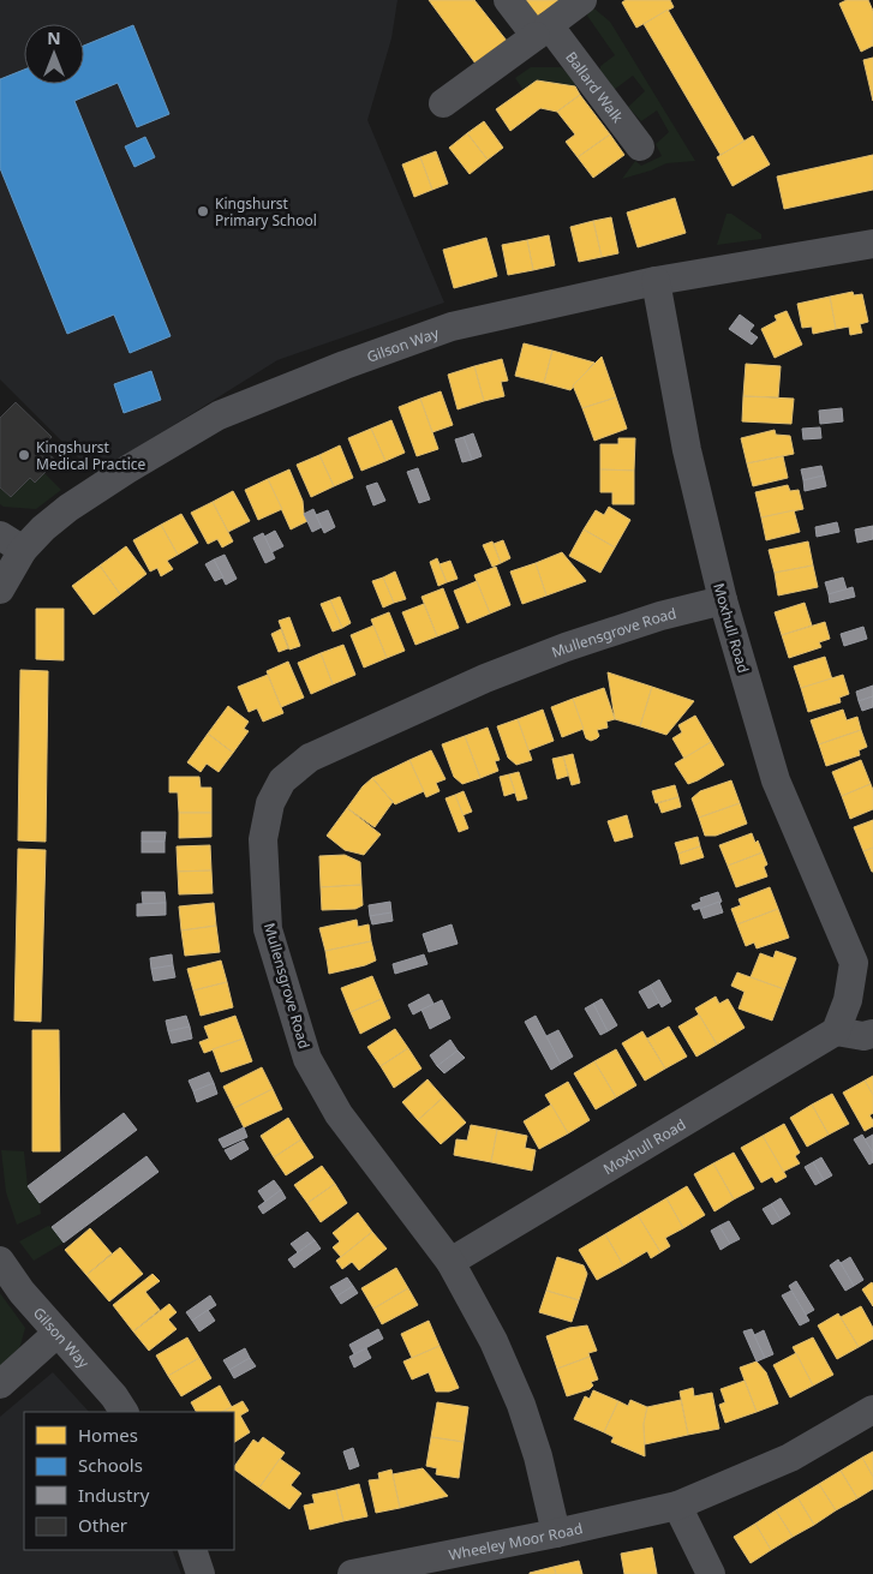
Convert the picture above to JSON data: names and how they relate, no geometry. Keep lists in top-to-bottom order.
{
  "streets": {
    "street": [
      "Ballard Walk",
      "Gilson Way",
      "Moxhull Road",
      "Mullensgrove Road",
      "Wheeley Moor Road"
    ]
  },
  "crossings": [
    ["Gilson Way", "Moxhull Road"],
    ["Moxhull Road", "Mullensgrove Road"],
    ["Mullensgrove Road", "Wheeley Moor Road"]
  ],
  "places": ["Kingshurst Primary School", "Kingshurst Medical Practice"],
  "legend": [
    "Homes",
    "Schools",
    "Industry",
    "Other"
  ],
  "north": "top"
}
